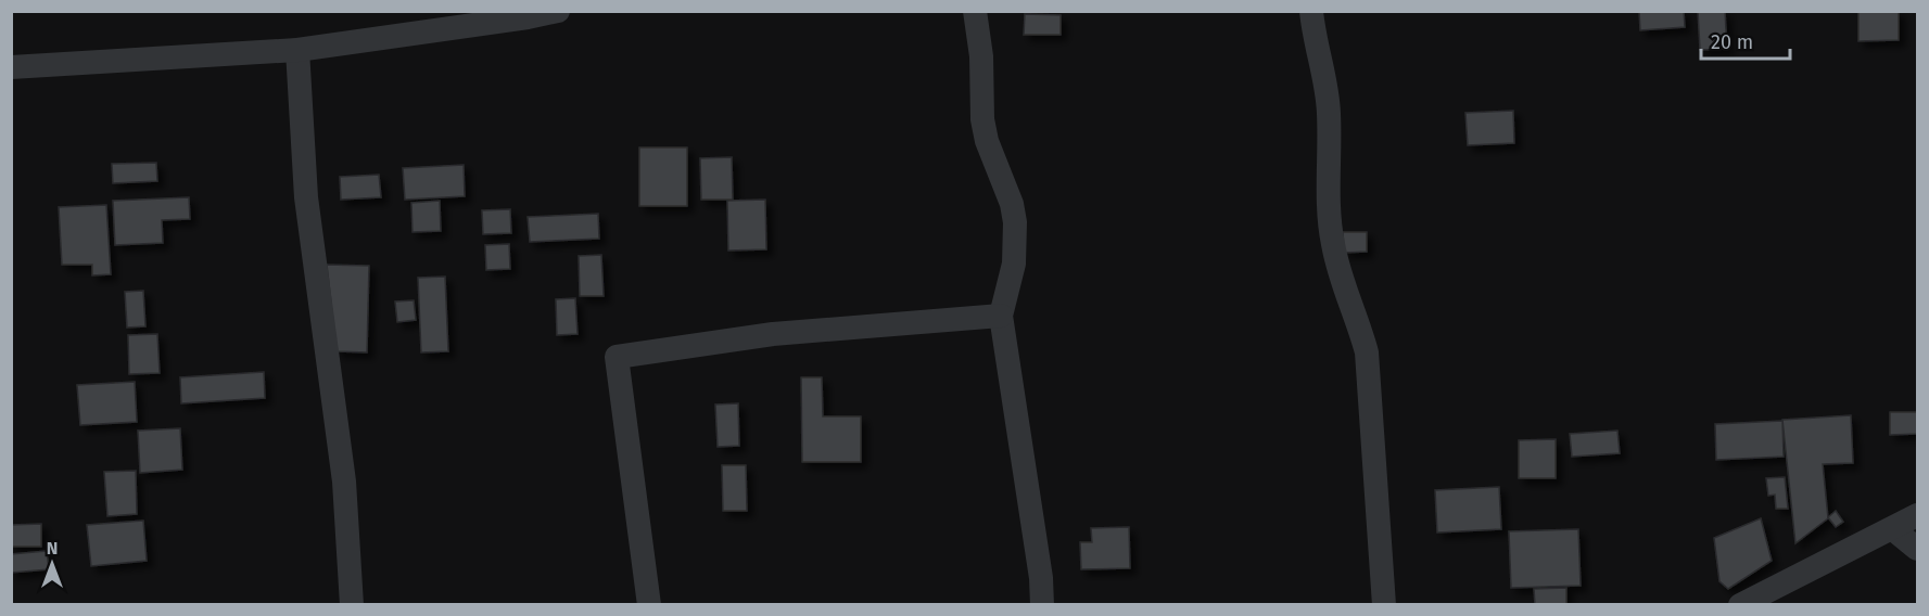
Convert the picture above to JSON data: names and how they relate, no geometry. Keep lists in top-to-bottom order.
{
  "scale_bar": "20 m",
  "north": "top"
}
